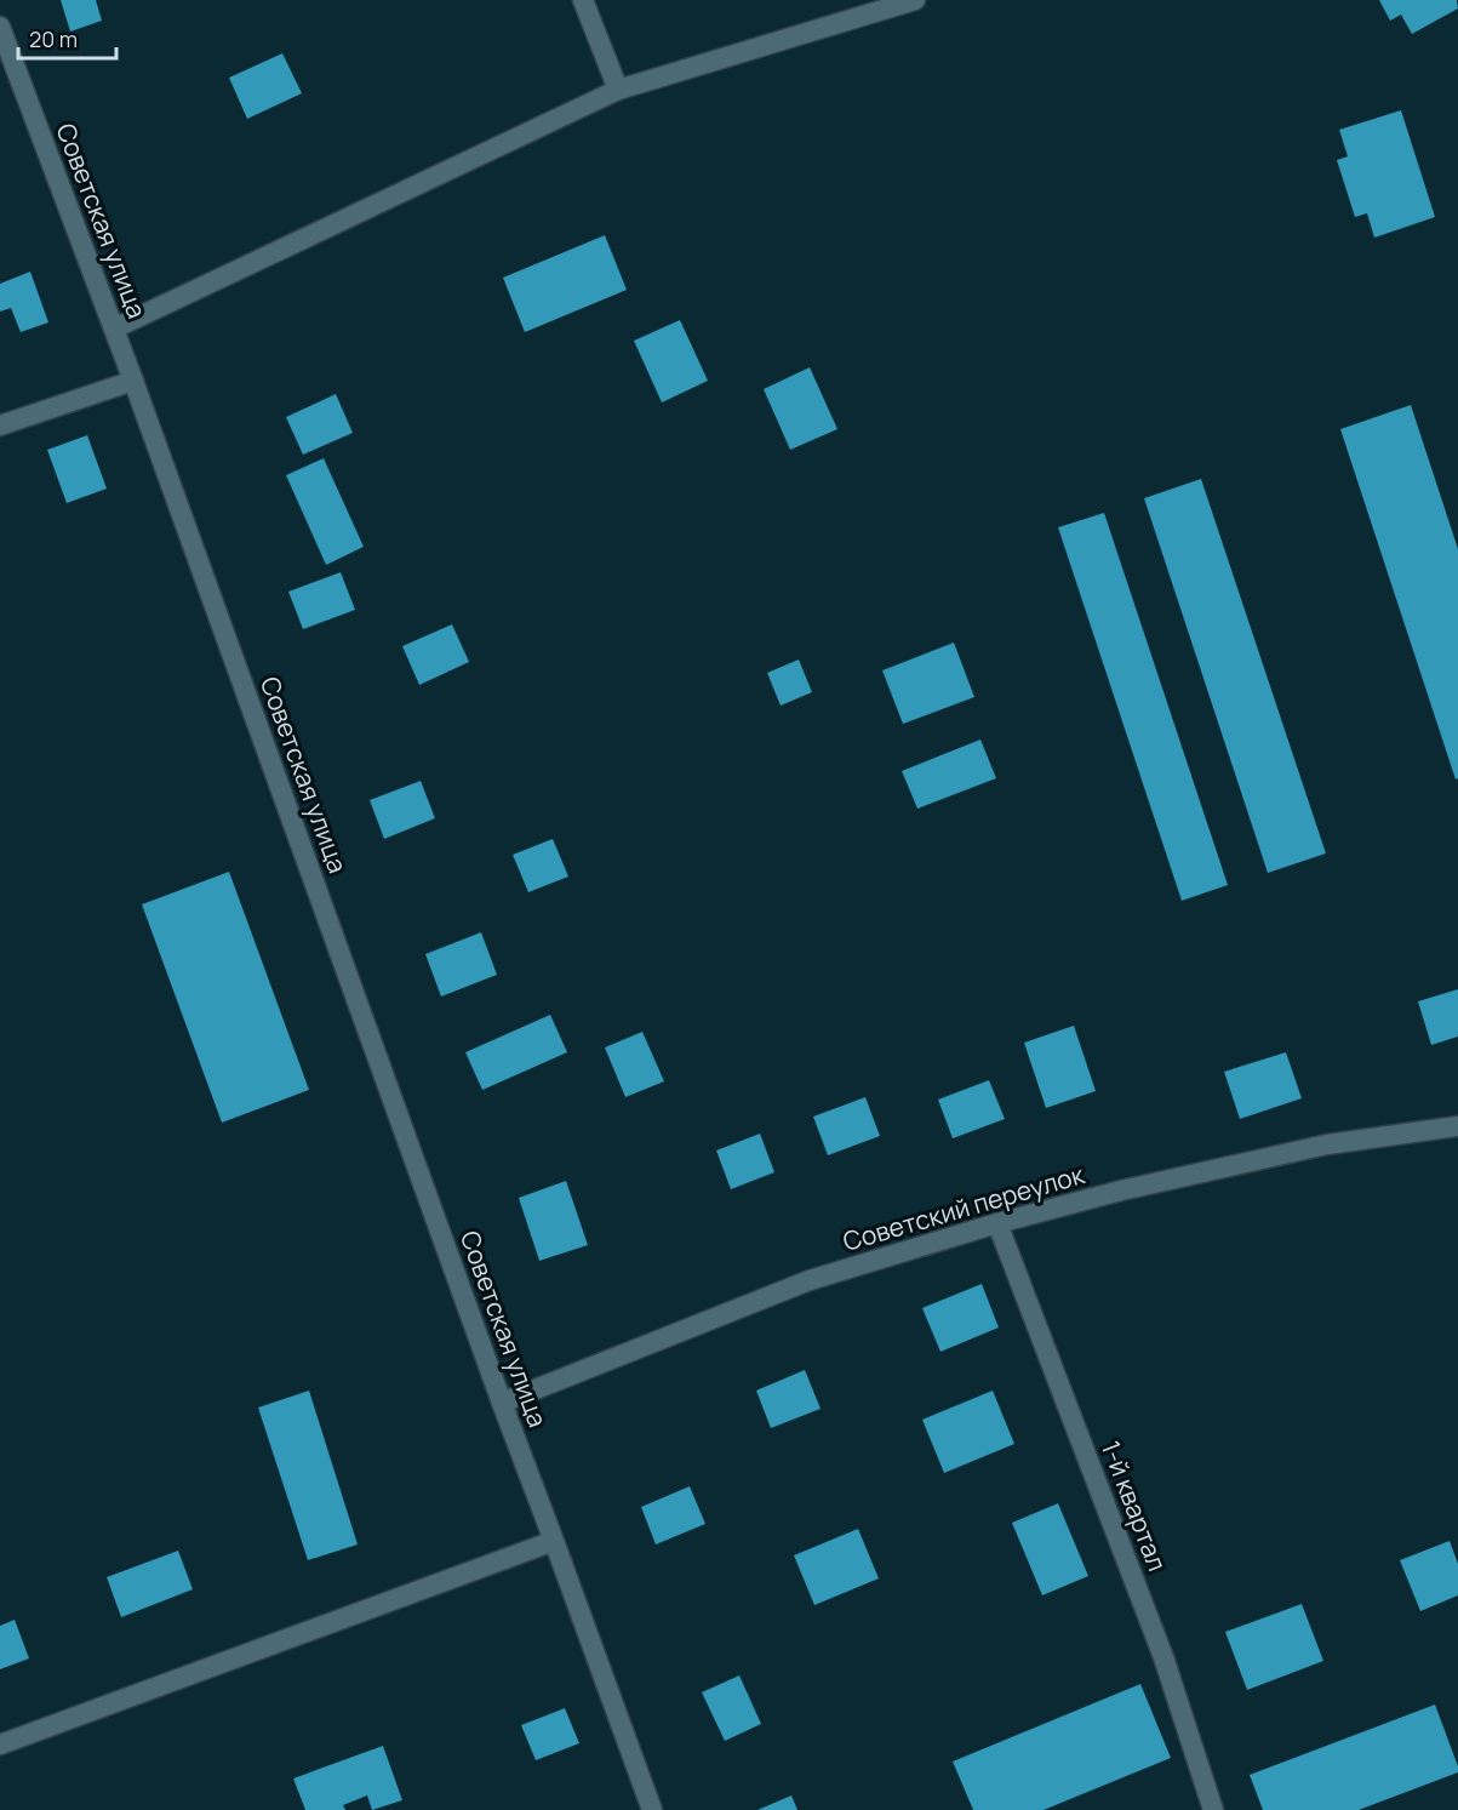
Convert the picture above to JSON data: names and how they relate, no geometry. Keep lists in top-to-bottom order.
{
  "streets": {
    "street": ["Советская улица", "Советский переулок", "1-й квартал"]
  },
  "crossings": [
    ["Советская улица", "Советский переулок"],
    ["Советский переулок", "1-й квартал"]
  ],
  "scale_bar": "20 m"
}
